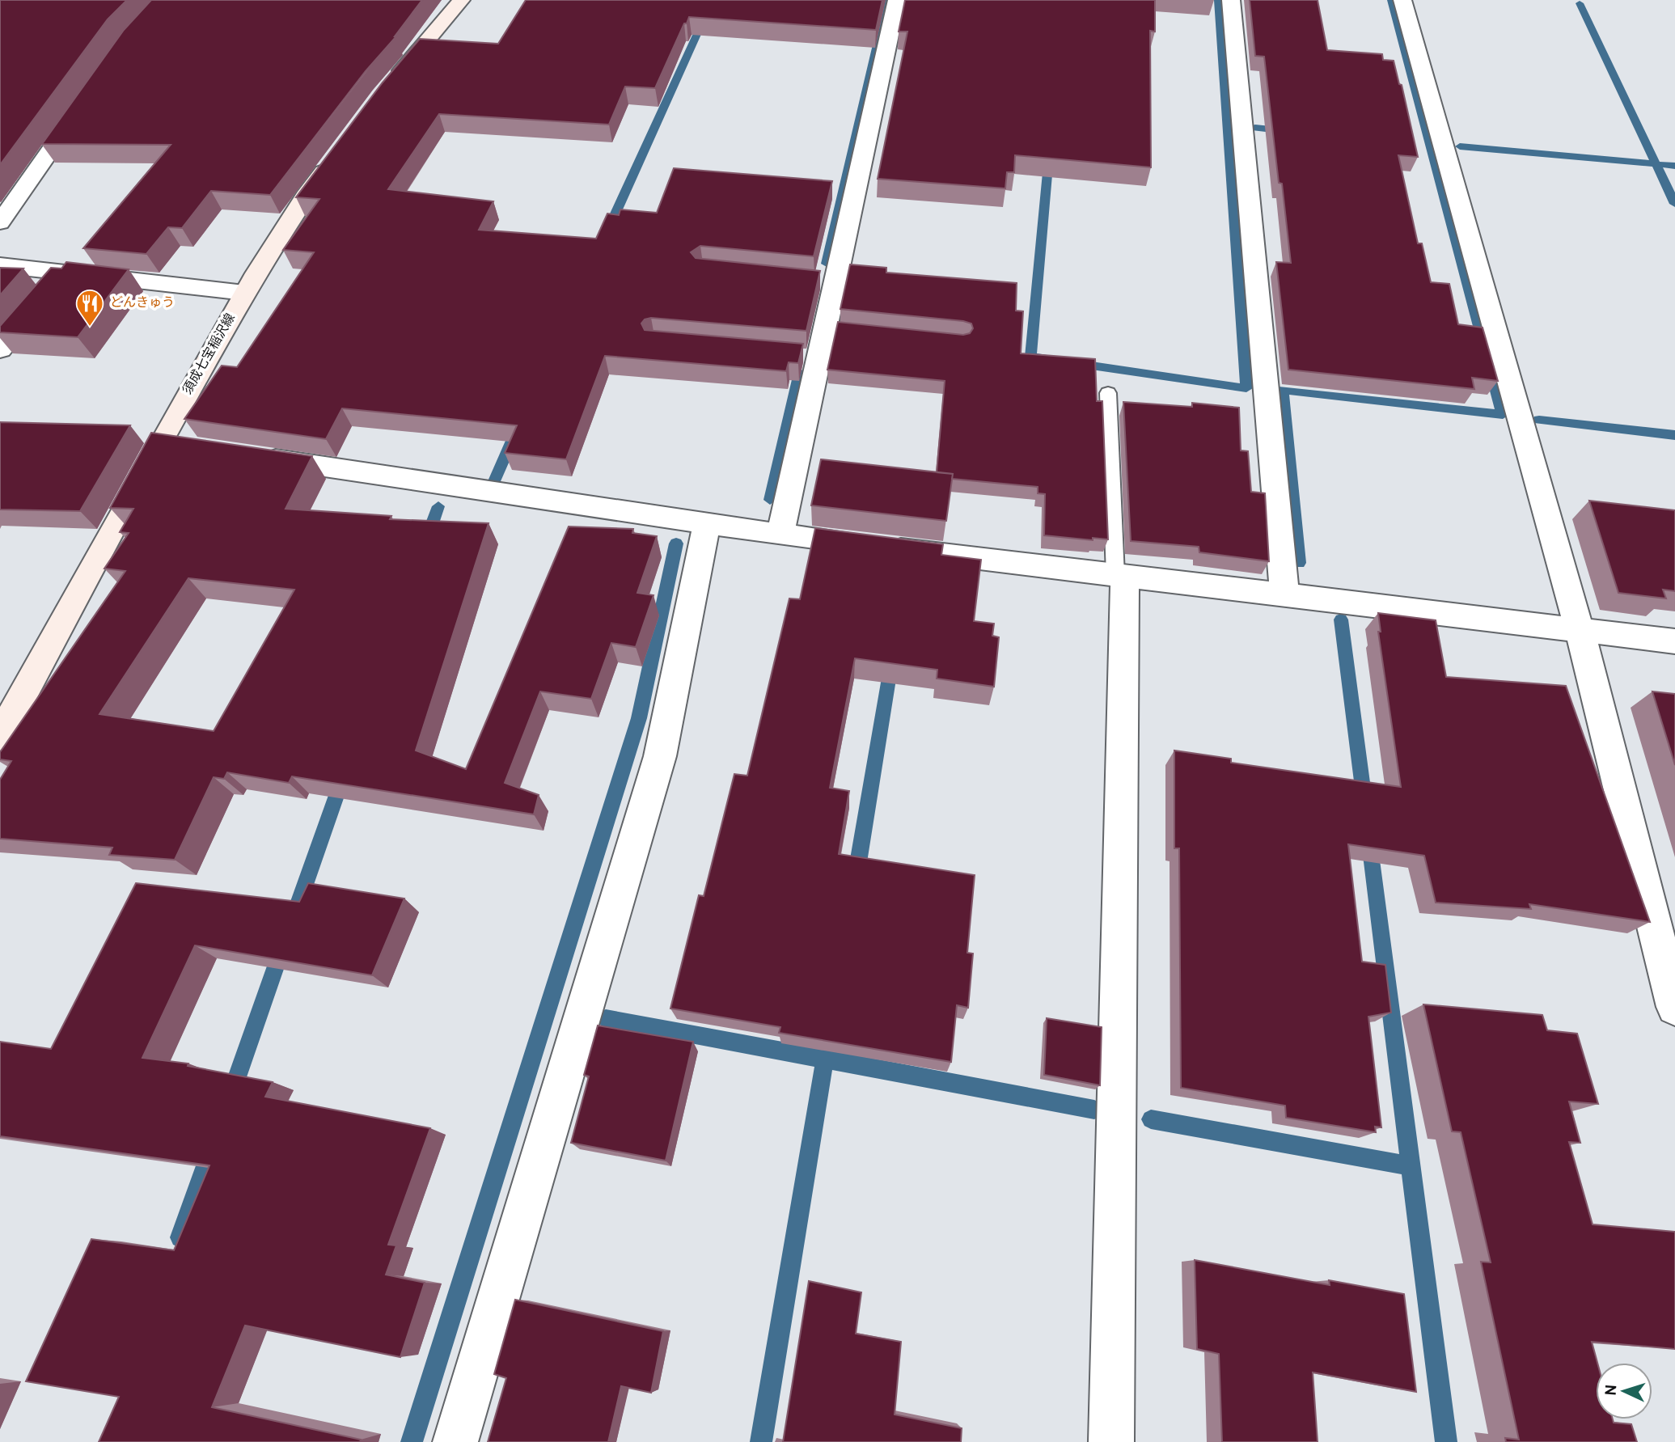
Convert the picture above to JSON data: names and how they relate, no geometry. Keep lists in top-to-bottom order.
{
  "streets": {
    "main road": ["須成七宝稲沢線"]
  },
  "places": {
    "restaurant": ["どんきゅう"]
  },
  "north": "left"
}
